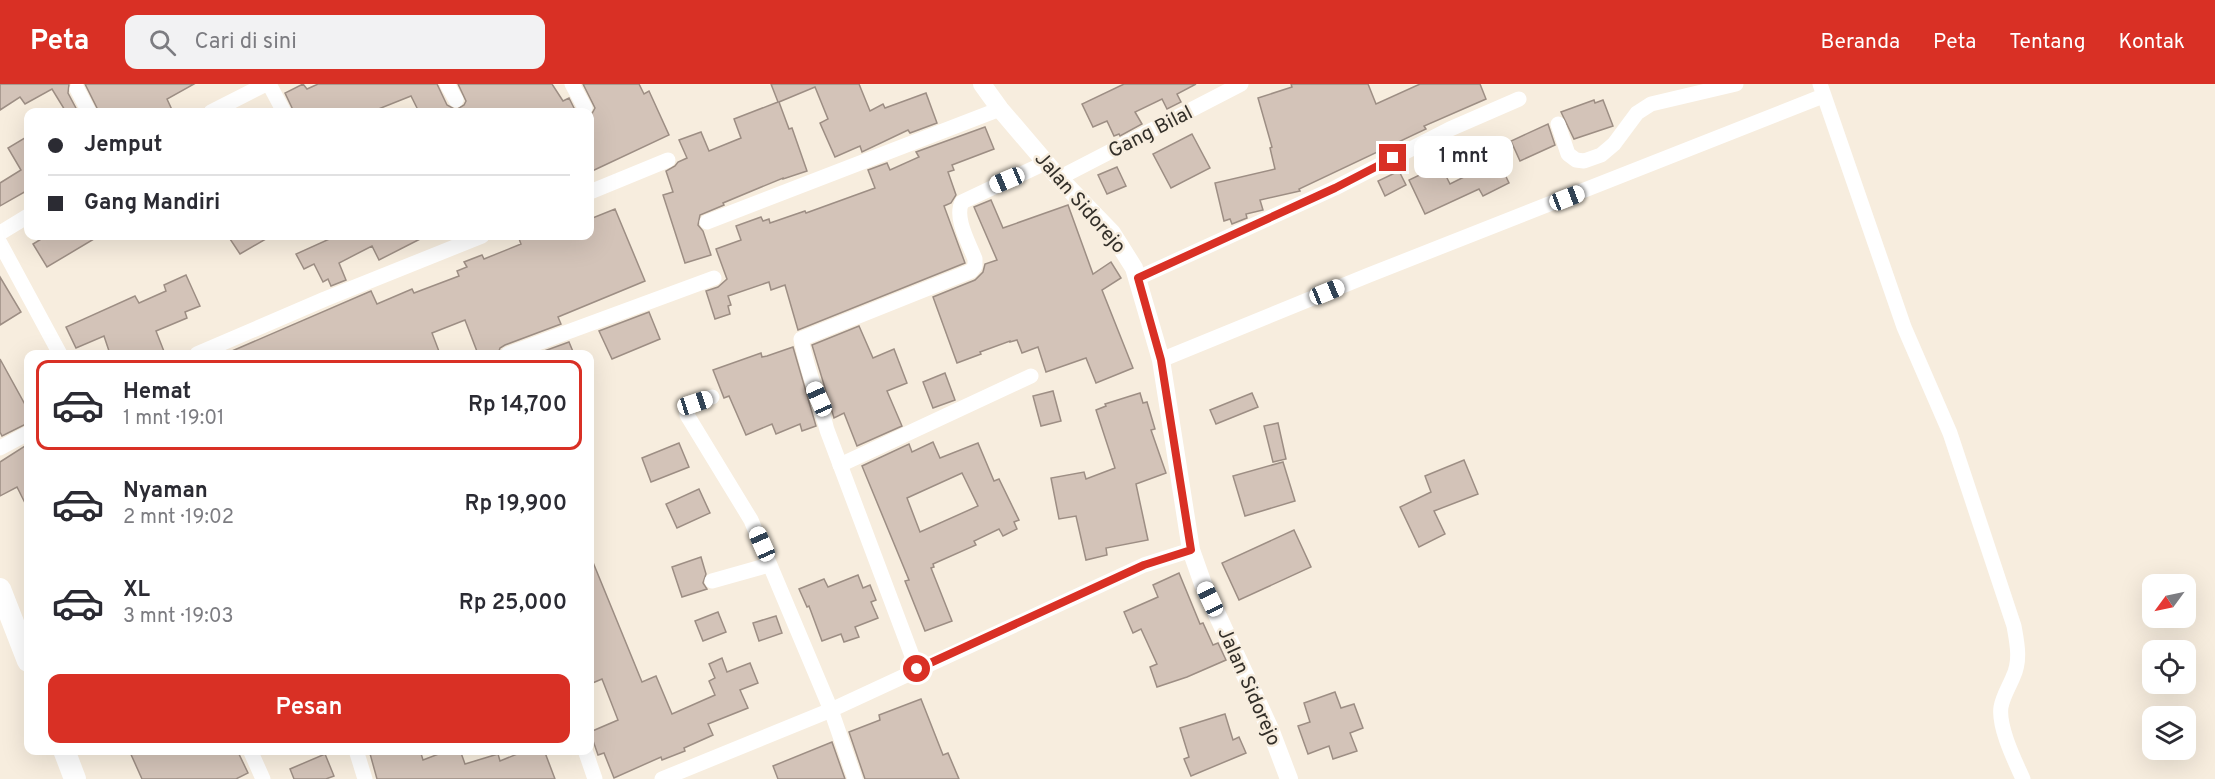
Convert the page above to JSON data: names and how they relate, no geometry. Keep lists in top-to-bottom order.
{
  "streets": {
    "street": ["Gang Bilal", "Jalan Sidorejo"]
  },
  "crossings": [
    ["Gang Bilal", "Jalan Sidorejo"]
  ],
  "north": "bottom left",
  "page": {
    "header": "Peta",
    "search": "Cari di sini",
    "nav": [
      "Beranda",
      "Peta",
      "Tentang",
      "Kontak"
    ],
    "banner": ["Jemput", "Gang Mandiri"],
    "bubble": "1 mnt",
    "list": [
      {
        "name": "Hemat",
        "note": "1 mnt · 19:01",
        "value": "Rp 14,700"
      },
      {
        "name": "Nyaman",
        "note": "2 mnt · 19:02",
        "value": "Rp 19,900"
      },
      {
        "name": "XL",
        "note": "3 mnt · 19:03",
        "value": "Rp 25,000"
      }
    ],
    "buttons": "Pesan"
  }
}
